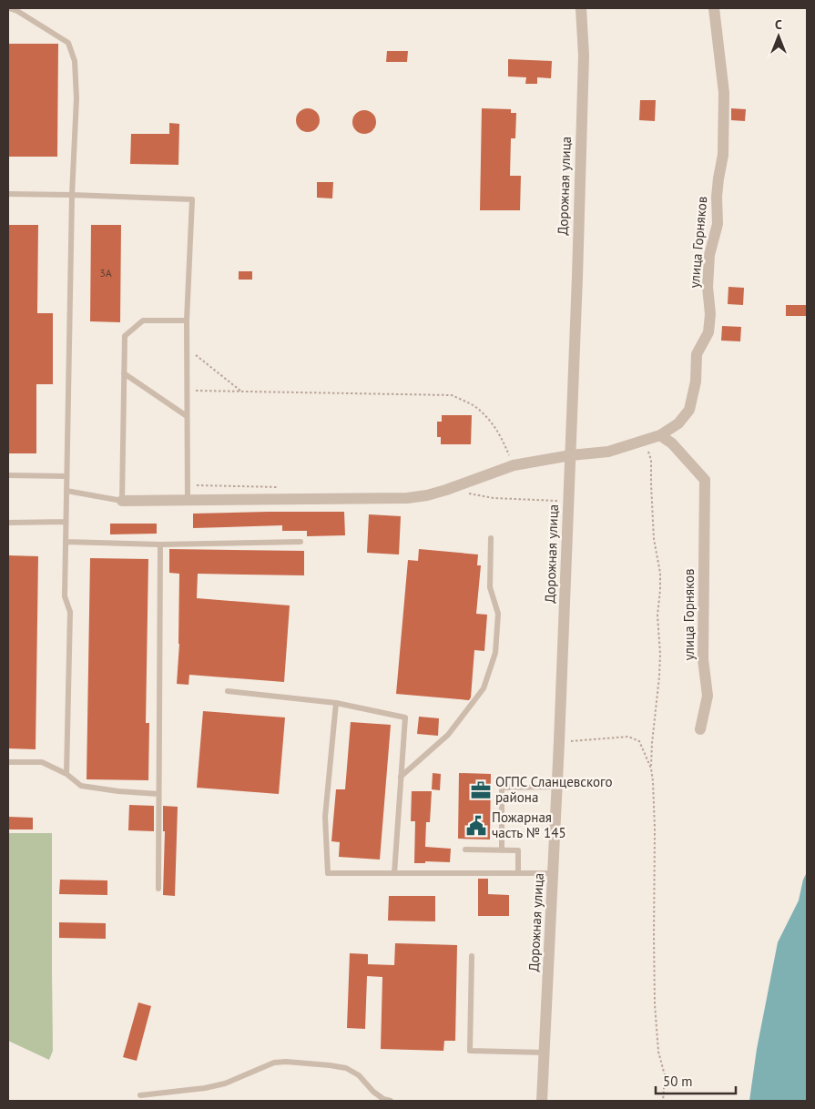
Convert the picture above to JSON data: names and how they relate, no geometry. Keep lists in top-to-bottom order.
{
  "streets": {
    "street": ["Дорожная улица", "улица Горняков"]
  },
  "crossings": [
    ["Дорожная улица", "улица Горняков"]
  ],
  "places": {
    "office": ["ОГПС Сланцевского района"],
    "public building": ["Пожарная часть № 145"]
  },
  "house_numbers": ["3А"],
  "scale_bar": "50 m",
  "north": "top"
}
